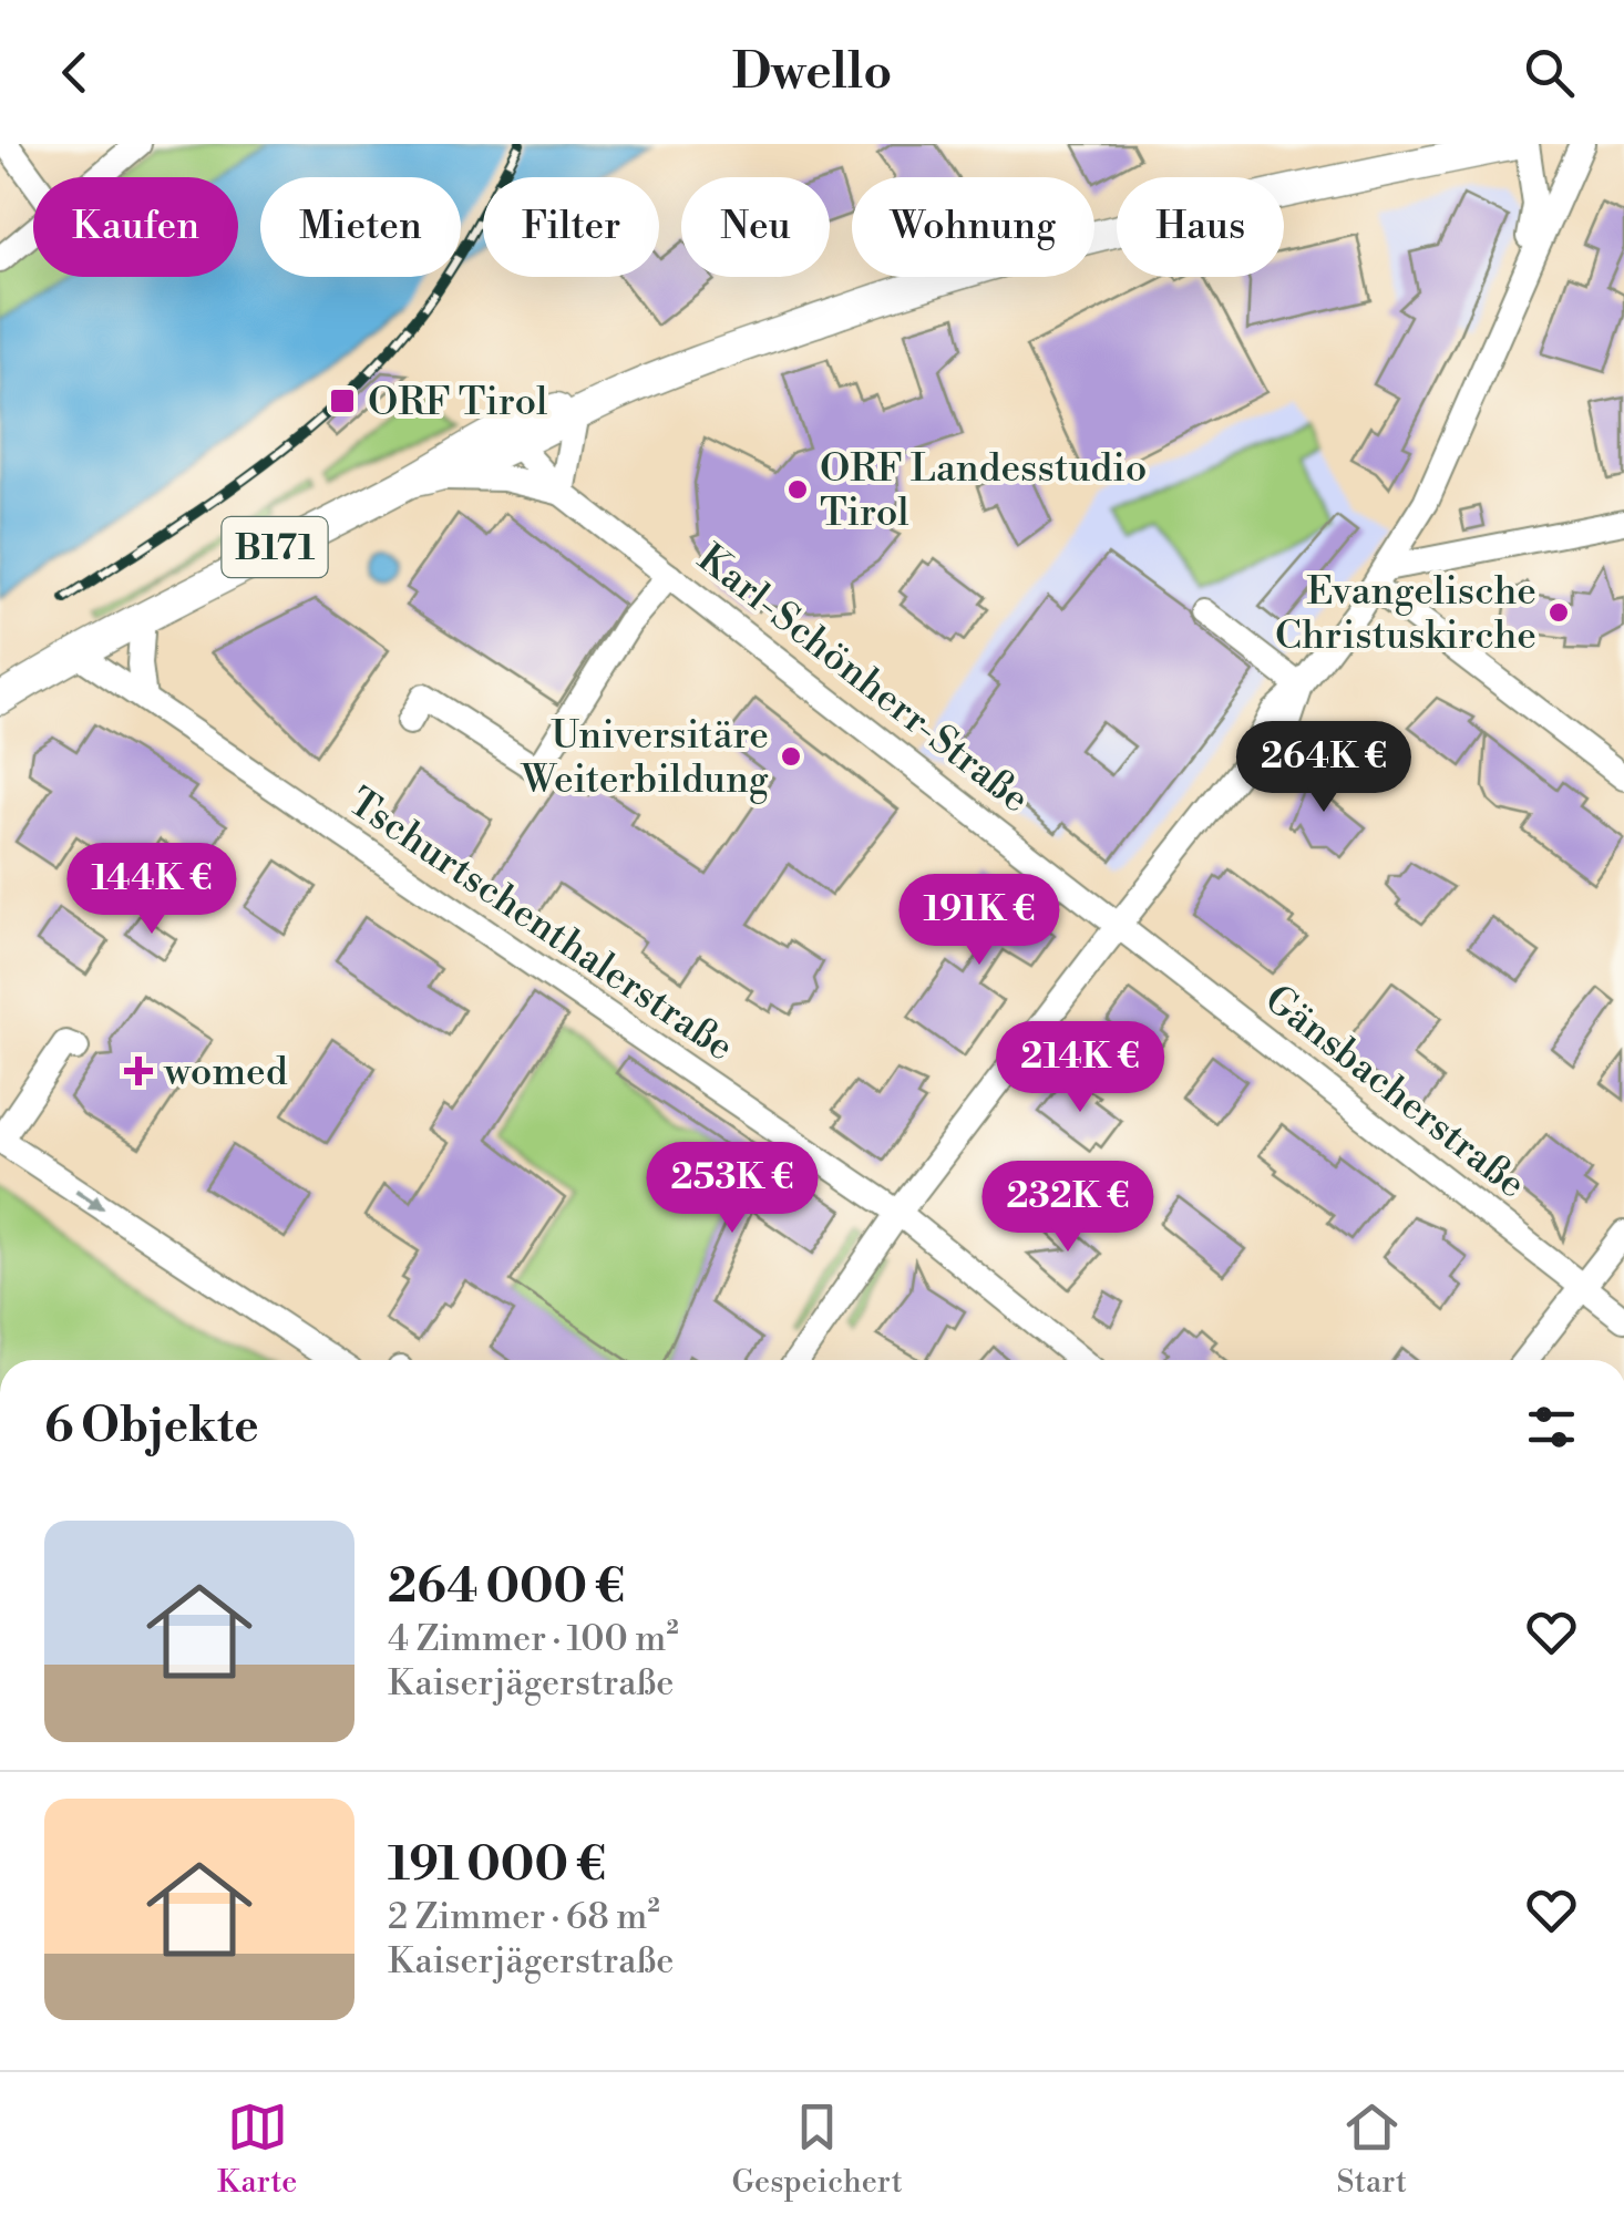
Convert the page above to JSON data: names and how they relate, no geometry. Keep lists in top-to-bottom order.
{
  "streets": {
    "main road": ["B171"],
    "street": ["Karl-Schönherr-Straße", "Tschurtschenthalerstraße", "Gänsbacherstraße"]
  },
  "crossings": [
    ["B171", "Karl-Schönherr-Straße"],
    ["B171", "Tschurtschenthalerstraße"],
    ["Karl-Schönherr-Straße", "Gänsbacherstraße"]
  ],
  "places": {
    "transit": ["ORF Tirol"],
    "other": ["ORF Landesstudio Tirol", "Evangelische Christuskirche", "Universitäre Weiterbildung"],
    "health": ["womed"]
  },
  "page": {
    "header": "Dwello",
    "chip": [
      "Kaufen",
      "Mieten",
      "Filter",
      "Neu",
      "Wohnung",
      "Haus"
    ],
    "price": [
      "264K €",
      "144K €",
      "191K €",
      "214K €",
      "253K €",
      "232K €"
    ],
    "heading": "6 Objekte",
    "list": [
      {
        "name": "264 000 €",
        "note": "4 Zimmer · 100 m² · Kaiserjägerstraße"
      },
      {
        "name": "191 000 €",
        "note": "2 Zimmer · 68 m² · Kaiserjägerstraße"
      }
    ],
    "tabs": ["Karte", "Gespeichert", "Start"]
  }
}
